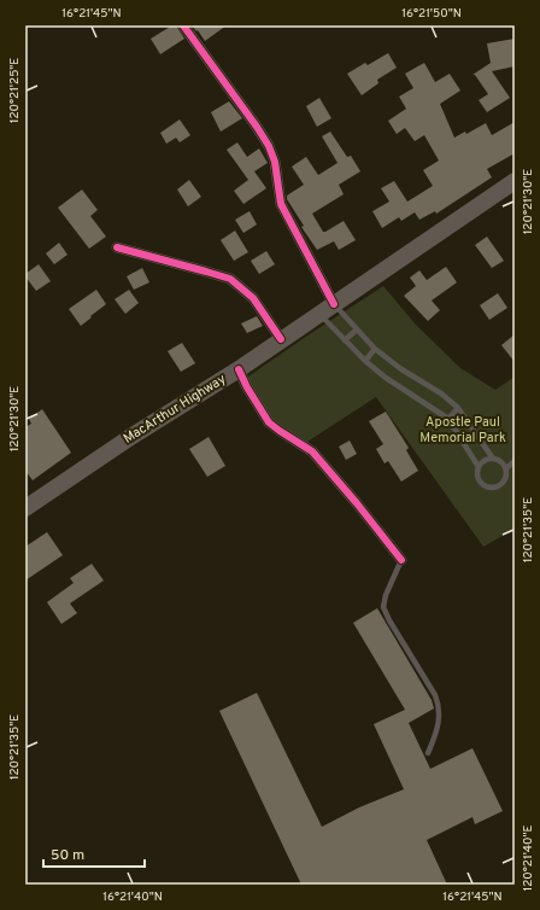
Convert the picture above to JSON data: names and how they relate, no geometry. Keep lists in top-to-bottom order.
{
  "streets": {
    "highway": ["MacArthur Highway"]
  },
  "parks": ["Apostle Paul Memorial Park"],
  "scale_bar": "50 m",
  "coordinates": [
    "16°21'45\"N",
    "16°21'50\"N",
    "120°21'25\"E",
    "120°21'30\"E",
    "120°21'35\"E",
    "120°21'40\"E",
    "16°21'40\"N"
  ]
}
